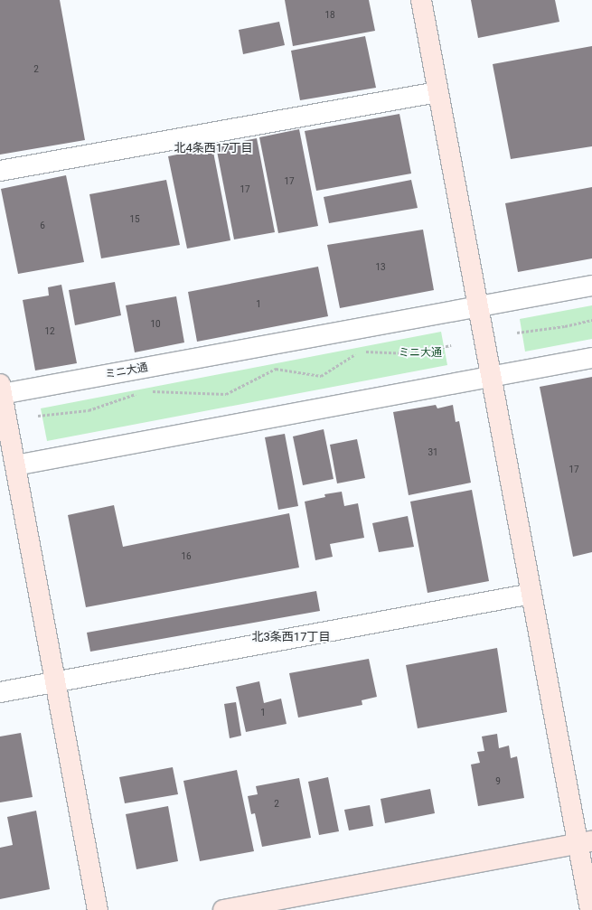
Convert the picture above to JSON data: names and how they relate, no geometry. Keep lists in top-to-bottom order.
{
  "streets": {
    "street": ["ミニ大通"]
  },
  "districts": ["北4条西17丁目", "北3条西17丁目"],
  "parks": ["ミニ大通"],
  "house_numbers": [
    "18",
    "2",
    "17",
    "17",
    "15",
    "6",
    "13",
    "1",
    "10",
    "12",
    "31",
    "17",
    "16",
    "1",
    "9",
    "2"
  ]
}
